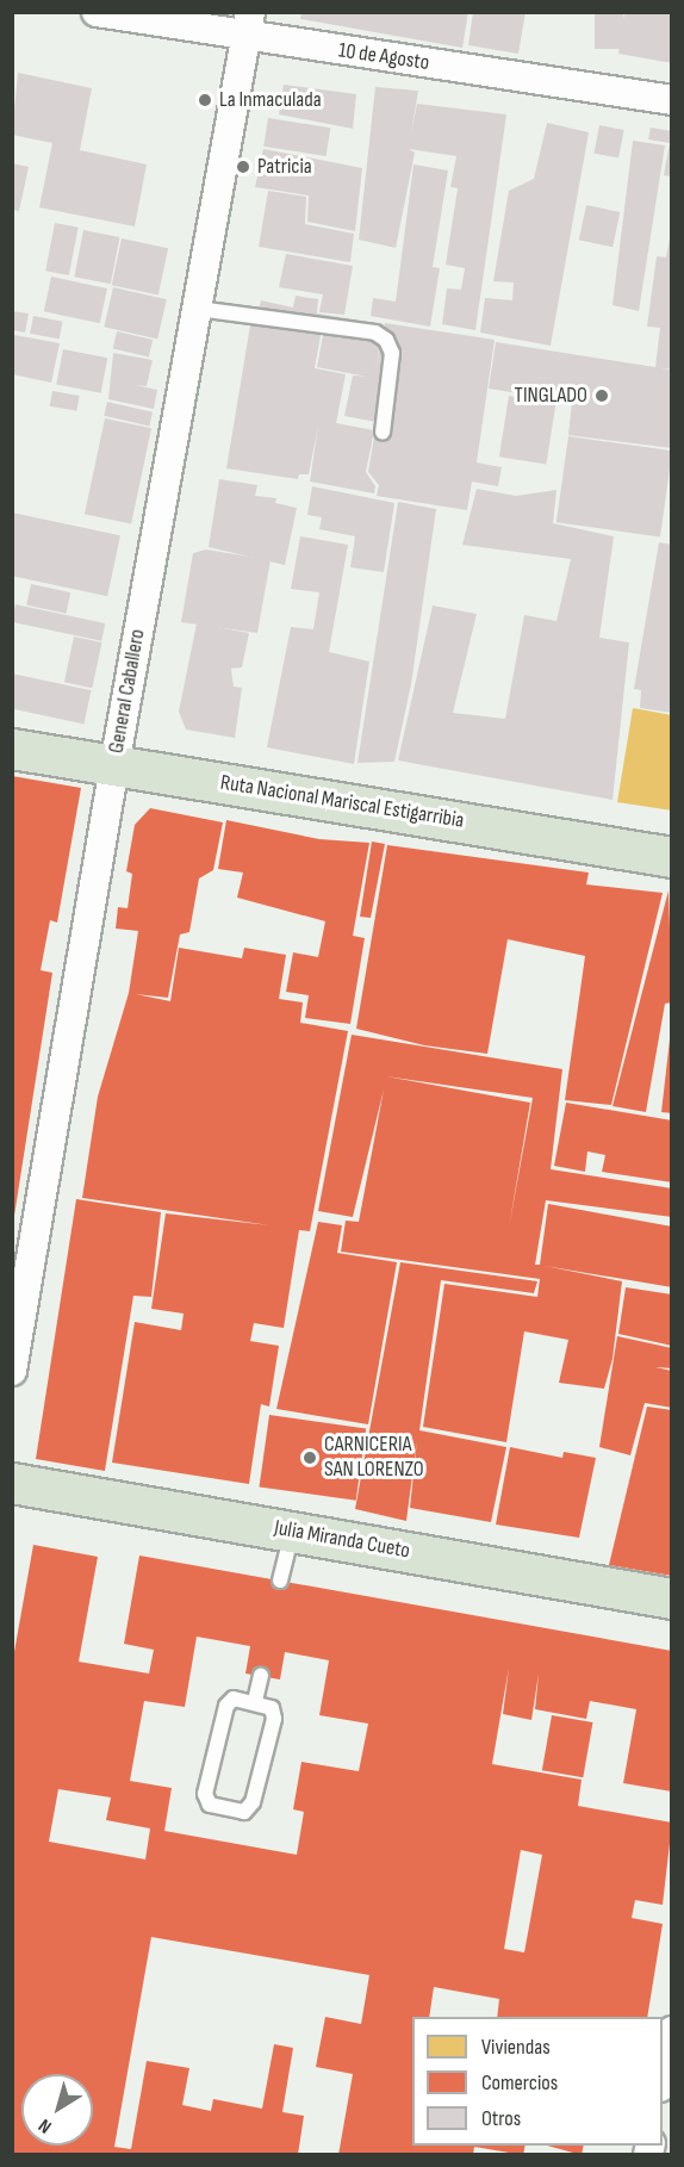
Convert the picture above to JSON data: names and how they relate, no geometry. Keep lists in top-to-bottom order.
{
  "streets": {
    "highway": ["Ruta Nacional Mariscal Estigarribia", "Julia Miranda Cueto"],
    "street": ["10 de Agosto", "General Caballero"]
  },
  "crossings": [
    ["10 de Agosto", "General Caballero"],
    ["General Caballero", "Ruta Nacional Mariscal Estigarribia"]
  ],
  "places": [
    "La Inmaculada",
    "Patricia",
    "TINGLADO",
    "CARNICERIA SAN LORENZO"
  ],
  "legend": ["Viviendas", "Comercios", "Otros"],
  "north": "bottom left"
}
